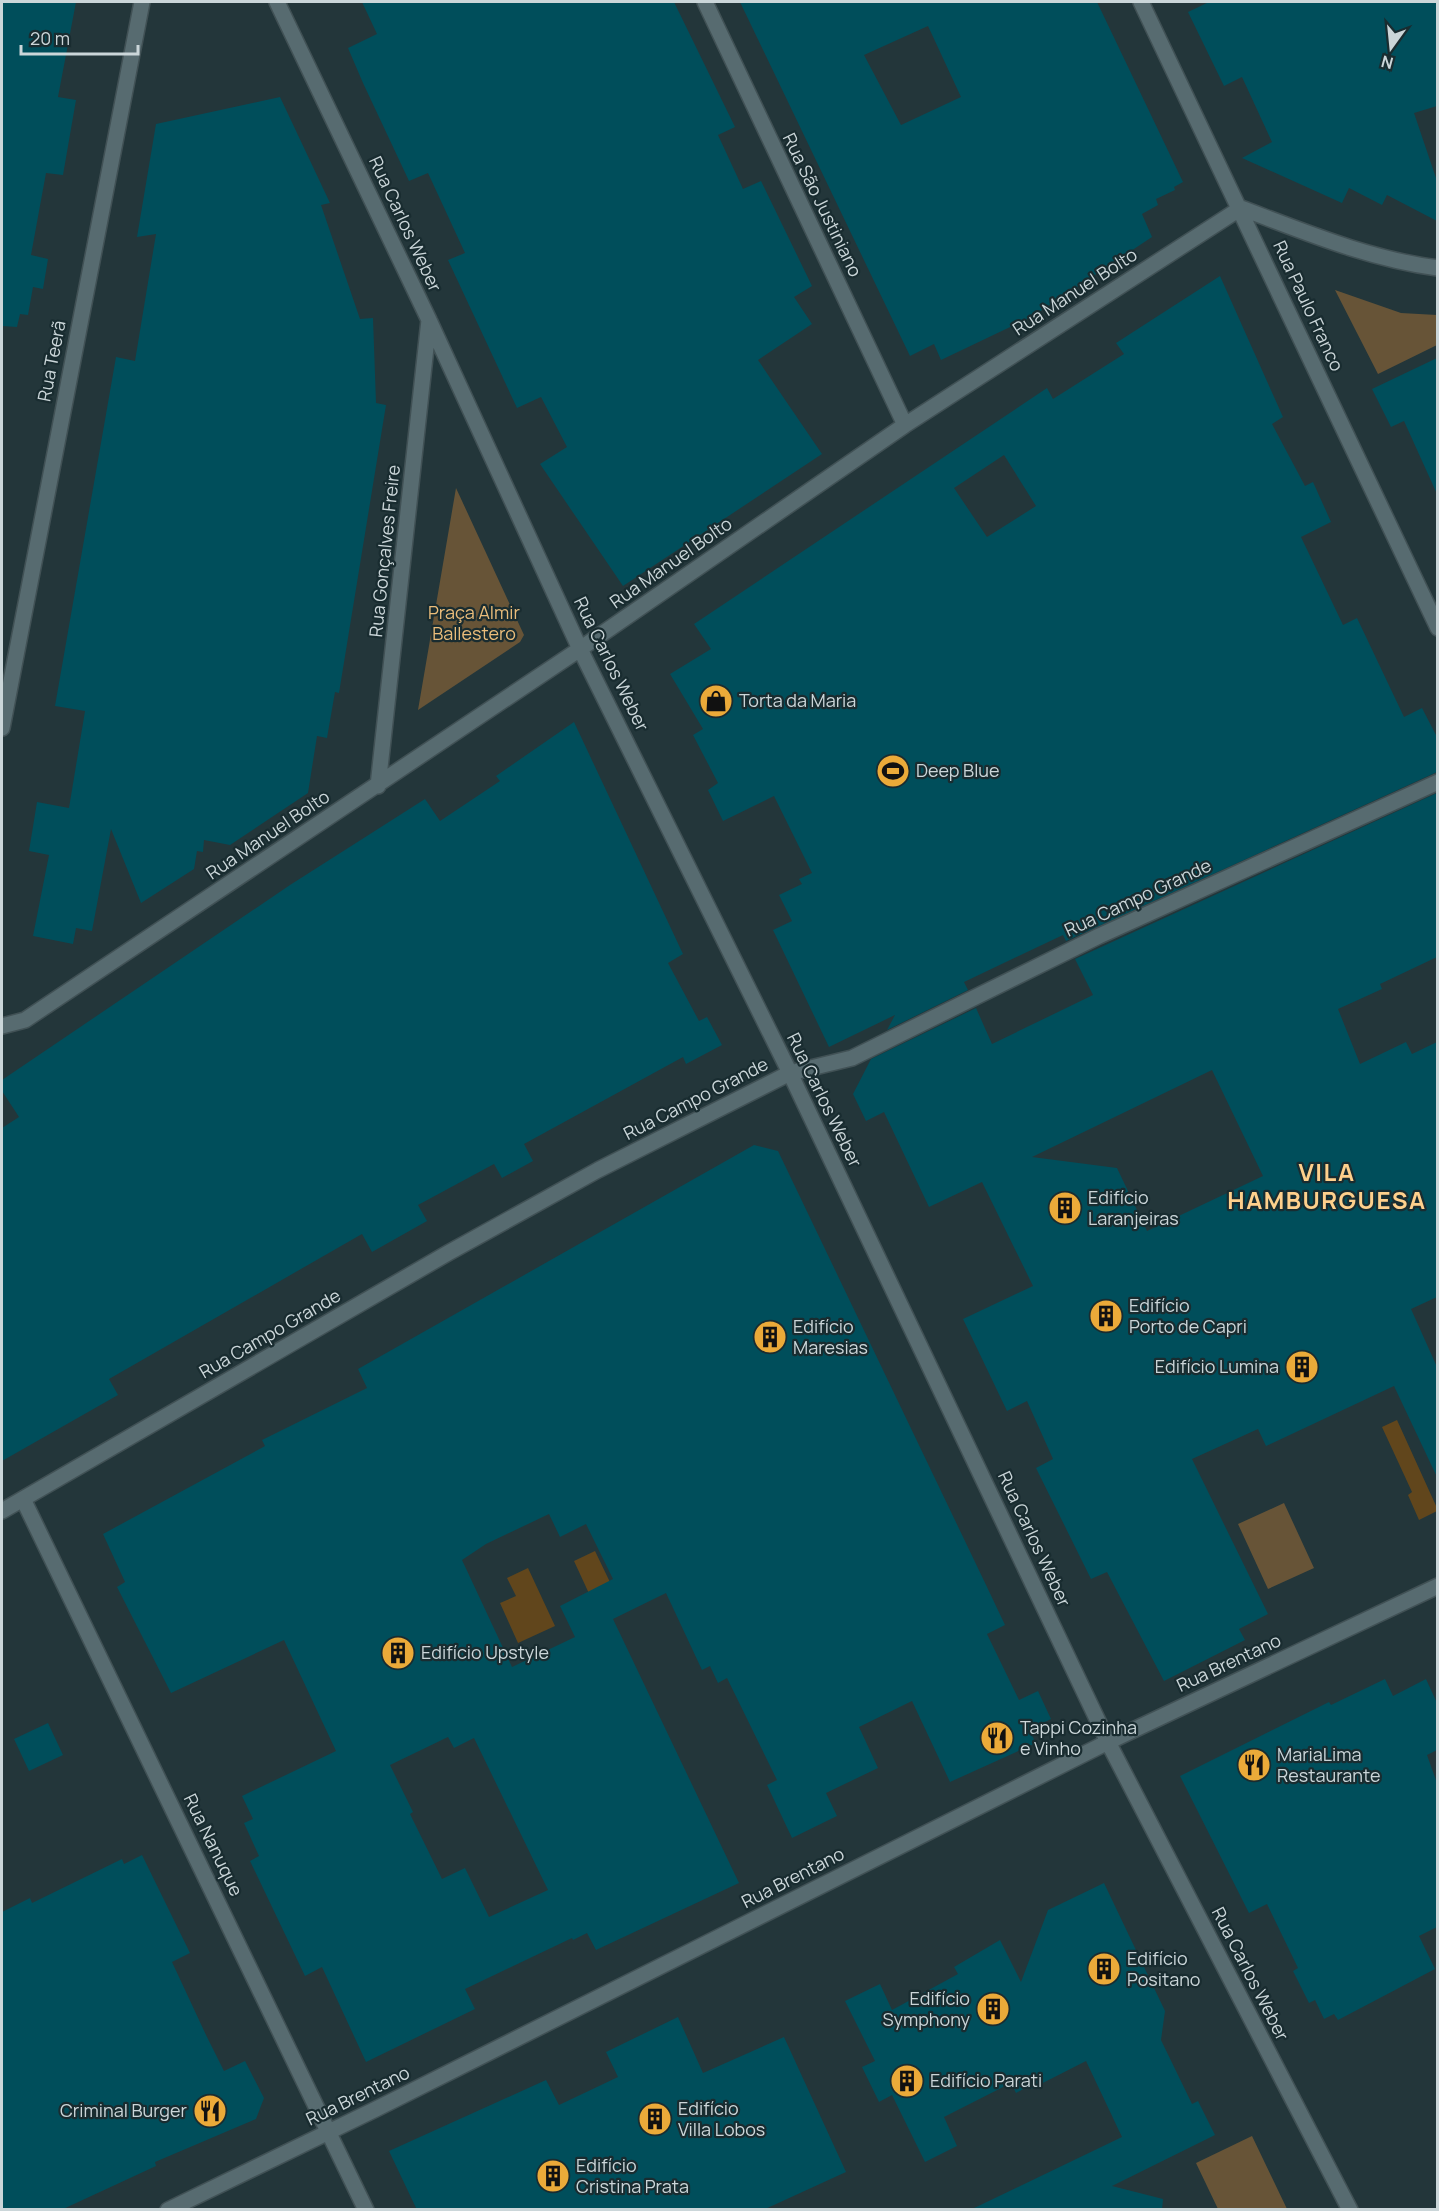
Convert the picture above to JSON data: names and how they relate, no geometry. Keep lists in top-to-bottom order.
{
  "streets": {
    "street": [
      "Rua São Justiniano",
      "Rua Carlos Weber",
      "Rua Manuel Bolto",
      "Rua Paulo Franco",
      "Rua Teerã",
      "Rua Gonçalves Freire",
      "Rua Campo Grande",
      "Rua Brentano",
      "Rua Nanuque"
    ]
  },
  "crossings": [
    ["Rua São Justiniano", "Rua Manuel Bolto"],
    ["Rua Carlos Weber", "Rua Manuel Bolto"],
    ["Rua Carlos Weber", "Rua Gonçalves Freire"],
    ["Rua Carlos Weber", "Rua Campo Grande"],
    ["Rua Carlos Weber", "Rua Brentano"],
    ["Rua Manuel Bolto", "Rua Paulo Franco"],
    ["Rua Manuel Bolto", "Rua Gonçalves Freire"],
    ["Rua Campo Grande", "Rua Nanuque"],
    ["Rua Brentano", "Rua Nanuque"]
  ],
  "districts": ["VILA HAMBURGUESA"],
  "parks": ["Praça Almir Ballestero"],
  "places": {
    "shop": ["Torta da Maria"],
    "sports": ["Deep Blue"],
    "building": [
      "Edifício Laranjeiras",
      "Edifício Porto de Capri",
      "Edifício Maresias",
      "Edifício Lumina",
      "Edifício Upstyle",
      "Edifício Positano",
      "Edifício Symphony",
      "Edifício Parati",
      "Edifício Villa Lobos",
      "Edifício Cristina Prata"
    ],
    "restaurant": ["Tappi Cozinha e Vinho", "MariaLima Restaurante", "Criminal Burger"]
  },
  "scale_bar": "20 m",
  "north": "bottom"
}
